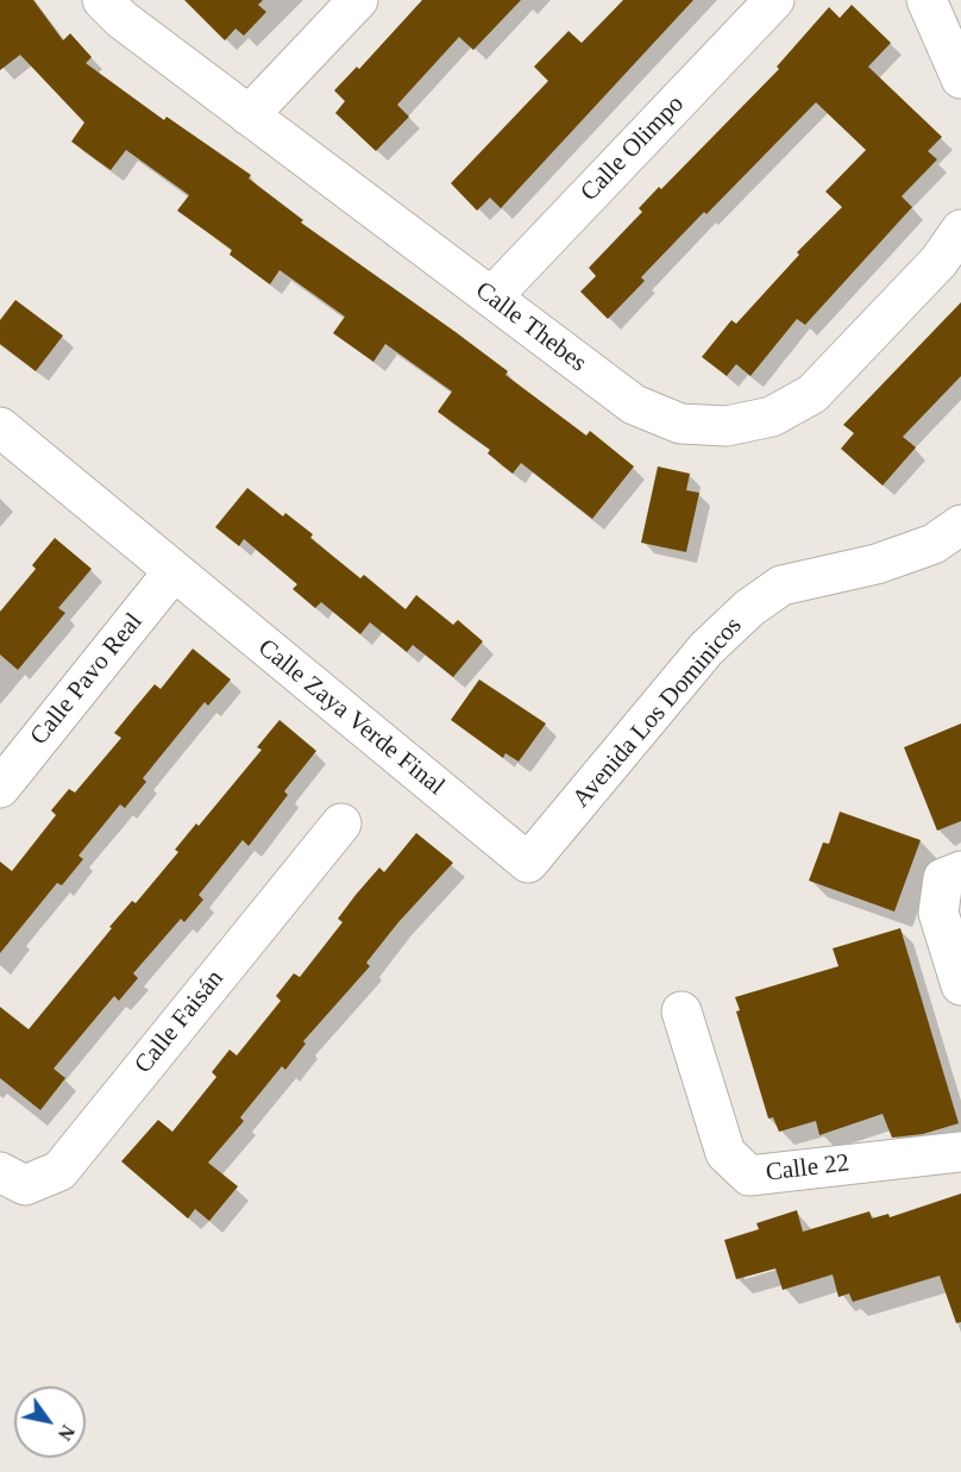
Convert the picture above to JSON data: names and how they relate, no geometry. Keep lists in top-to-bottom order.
{
  "streets": {
    "street": [
      "Calle Olimpo",
      "Calle Thebes",
      "Calle Pavo Real",
      "Avenida Los Dominicos",
      "Calle Zaya Verde Final",
      "Calle Faisán",
      "Calle 22"
    ]
  },
  "crossings": [
    ["Calle Olimpo", "Calle Thebes"],
    ["Calle Pavo Real", "Calle Zaya Verde Final"],
    ["Avenida Los Dominicos", "Calle Zaya Verde Final"]
  ],
  "north": "bottom right"
}
